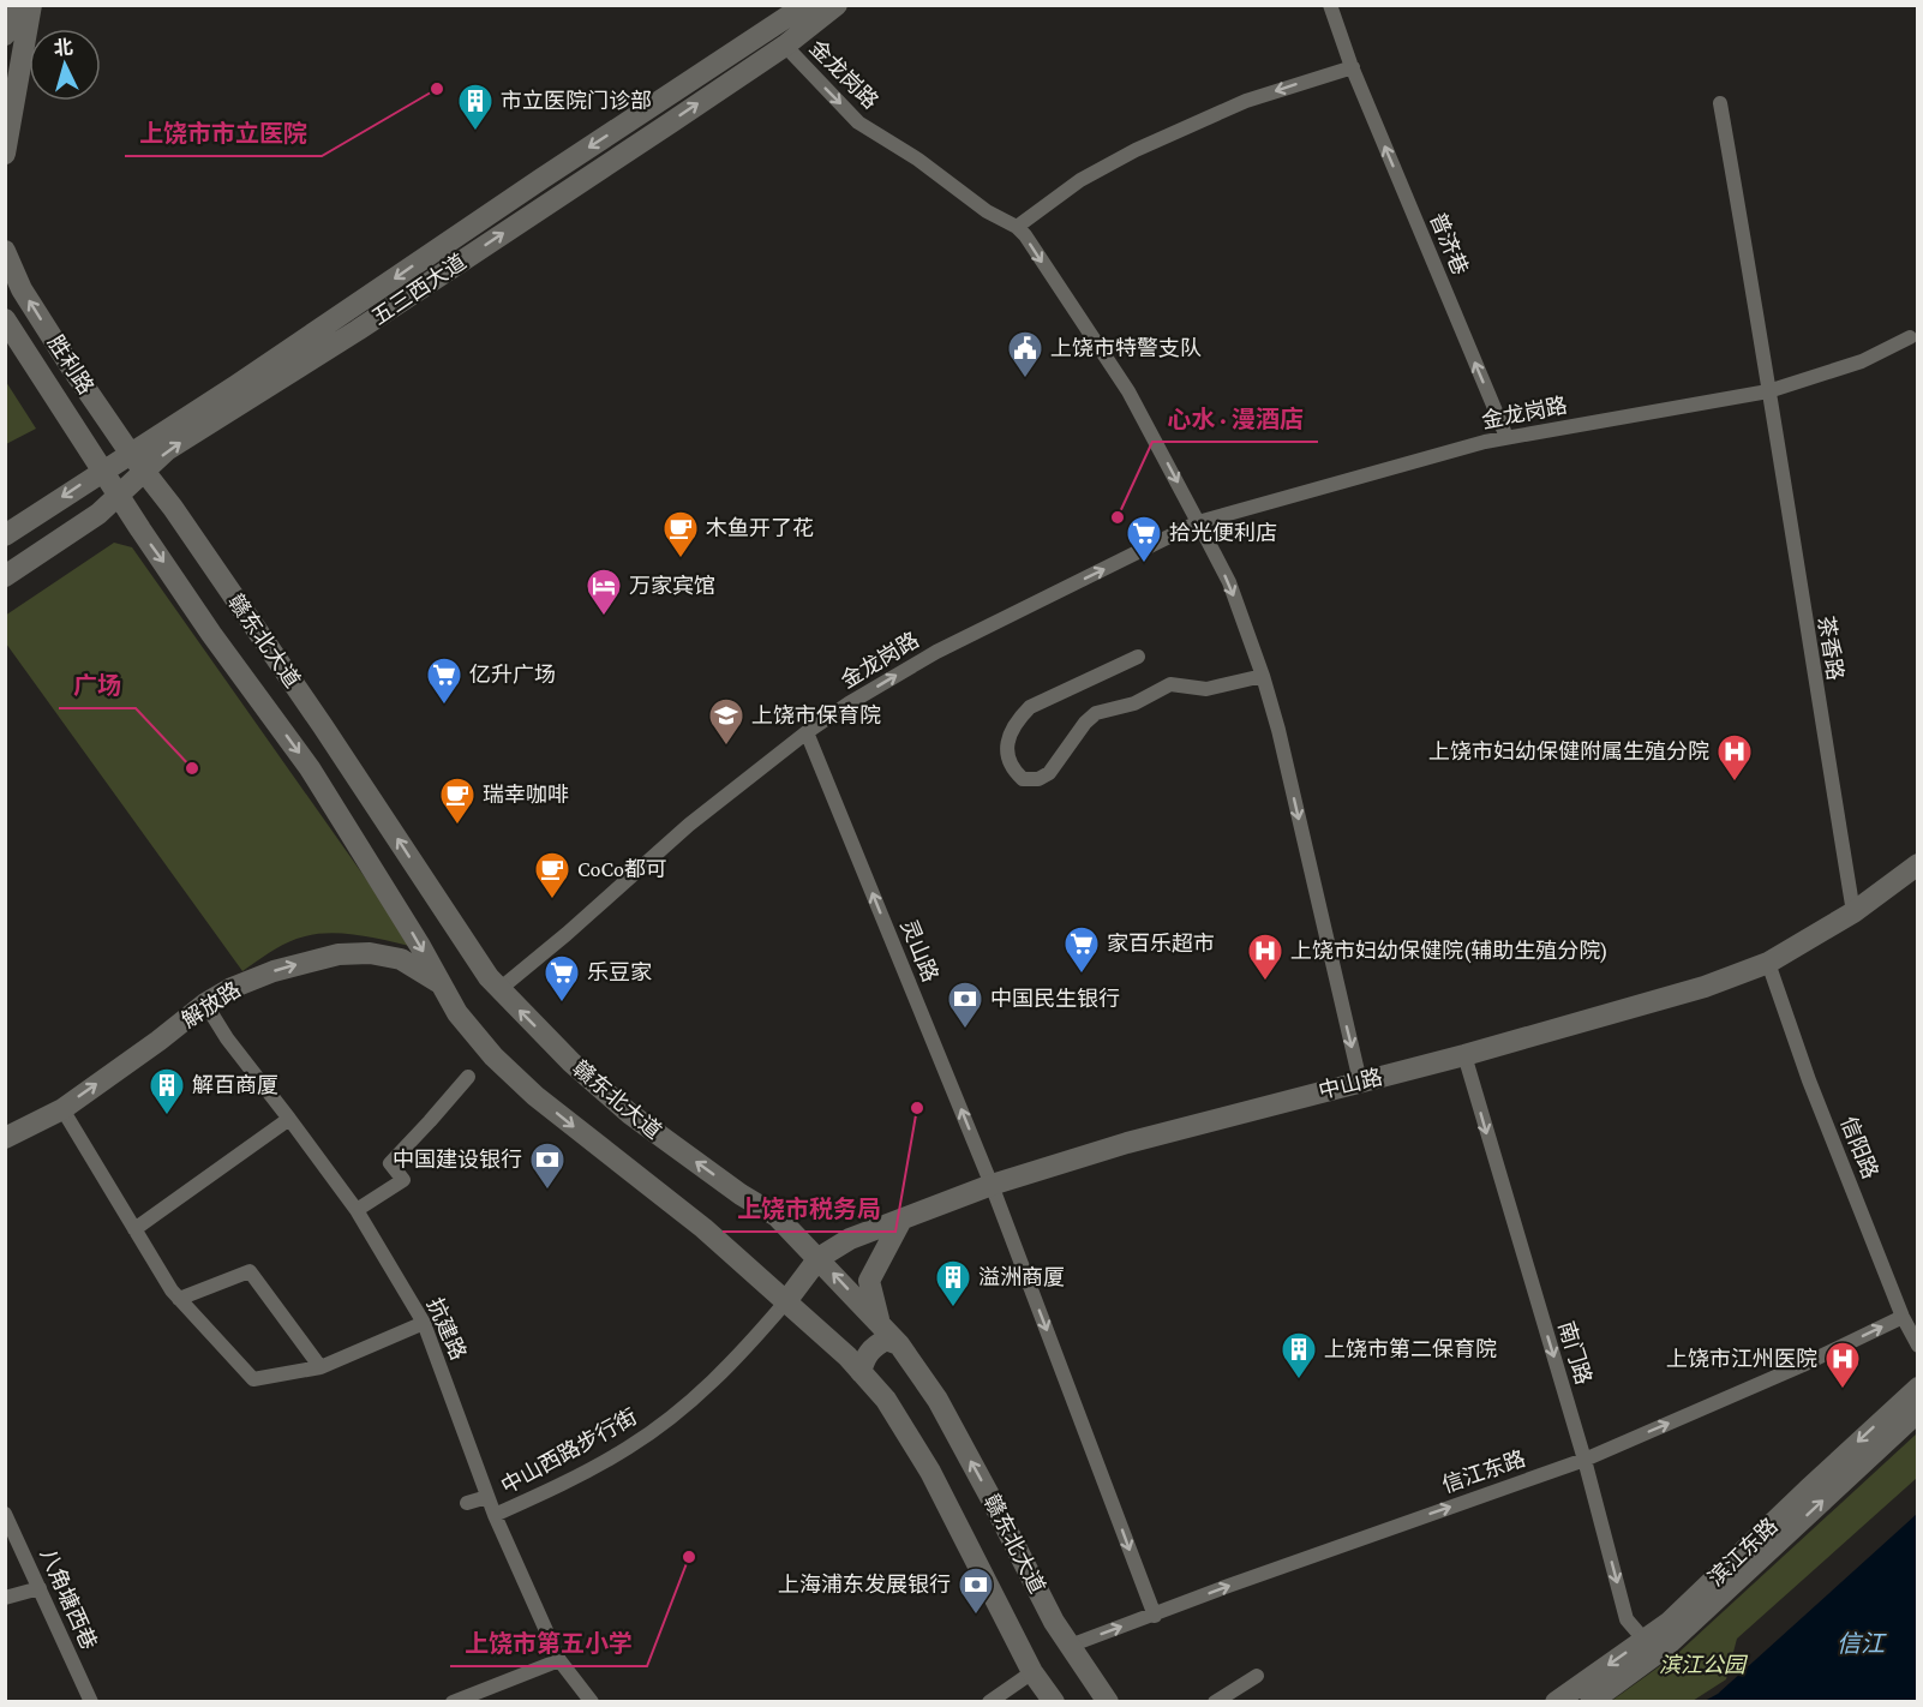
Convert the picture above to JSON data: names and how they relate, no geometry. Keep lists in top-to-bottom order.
{
  "streets": {
    "main road": [
      "五三西大道",
      "胜利路",
      "赣东北大道",
      "解放路",
      "中山路",
      "滨江东路"
    ],
    "street": [
      "金龙岗路",
      "普济巷",
      "茶香路",
      "灵山路",
      "信阳路",
      "抗建路",
      "南门路",
      "中山西路步行街",
      "信江东路",
      "八角塘西巷"
    ]
  },
  "crossings": [
    ["金龙岗路", "普济巷"],
    ["金龙岗路", "五三西大道"],
    ["金龙岗路", "赣东北大道"],
    ["金龙岗路", "茶香路"],
    ["金龙岗路", "灵山路"],
    ["金龙岗路", "中山路"],
    ["五三西大道", "胜利路"],
    ["五三西大道", "赣东北大道"],
    ["胜利路", "赣东北大道"],
    ["胜利路", "解放路"],
    ["胜利路", "中山路"],
    ["胜利路", "中山西路步行街"],
    ["赣东北大道", "中山路"],
    ["赣东北大道", "信江东路"],
    ["茶香路", "中山路"],
    ["灵山路", "中山路"],
    ["灵山路", "信江东路"],
    ["解放路", "抗建路"],
    ["中山路", "信阳路"],
    ["中山路", "南门路"],
    ["中山路", "中山西路步行街"],
    ["信阳路", "信江东路"],
    ["抗建路", "中山西路步行街"],
    ["南门路", "信江东路"],
    ["南门路", "滨江东路"]
  ],
  "one_way": [
    "普济巷",
    "赣东北大道",
    "解放路",
    "南门路",
    "信江东路"
  ],
  "water": ["信江"],
  "parks": ["滨江公园"],
  "places": {
    "other": [
      "上饶市市立医院",
      "心水 · 漫酒店",
      "广场",
      "上饶市税务局",
      "上饶市第五小学"
    ],
    "building": [
      "市立医院门诊部",
      "解百商厦",
      "溢洲商厦",
      "上饶市第二保育院"
    ],
    "public building": ["上饶市特警支队"],
    "cafe": ["木鱼开了花", "瑞幸咖啡", "CoCo都可"],
    "supermarket": [
      "拾光便利店",
      "亿升广场",
      "家百乐超市",
      "乐豆家"
    ],
    "hotel": ["万家宾馆"],
    "school or university": ["上饶市保育院"],
    "hospital": ["上饶市妇幼保健附属生殖分院", "上饶市妇幼保健院(辅助生殖分院)", "上饶市江州医院"],
    "bank": ["中国民生银行", "中国建设银行", "上海浦东发展银行"]
  },
  "north": "top"
}
